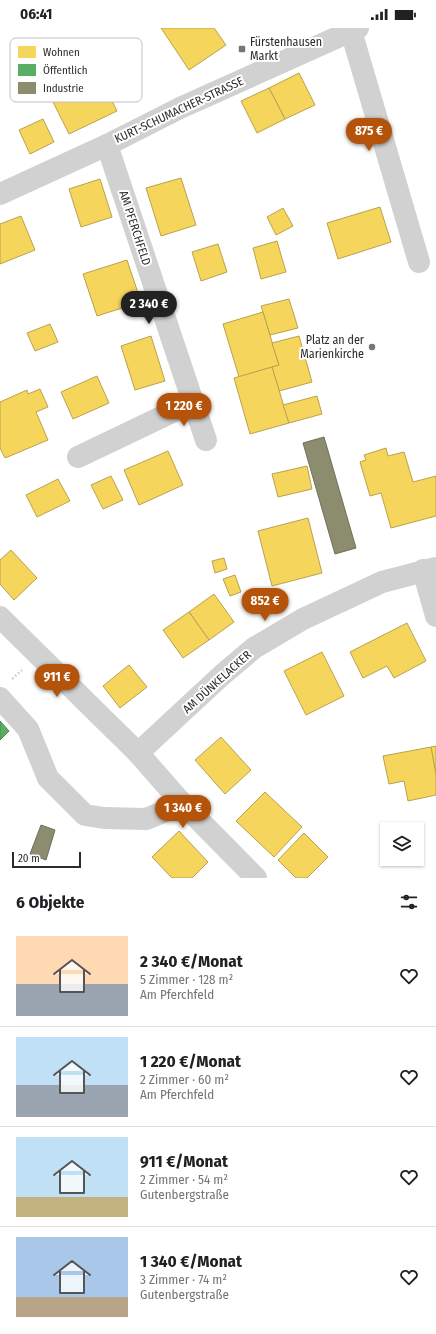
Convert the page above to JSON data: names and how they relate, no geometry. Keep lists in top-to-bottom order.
{
  "streets": {
    "street": ["KURT-SCHUMACHER-STRASSE", "AM PFERCHFELD", "AM DÜNKELACKER"]
  },
  "crossings": [
    ["KURT-SCHUMACHER-STRASSE", "AM PFERCHFELD"]
  ],
  "places": {
    "transit": ["Fürstenhausen Markt"],
    "other": ["Platz an der Marienkirche"]
  },
  "legend": ["Wohnen", "Öffentlich", "Industrie"],
  "scale_bar": "20 m",
  "page": {
    "status": "06:41",
    "price": [
      "875 €",
      "2 340 €",
      "1 220 €",
      "852 €",
      "911 €",
      "1 340 €"
    ],
    "scale": "20 m",
    "heading": "6 Objekte",
    "list": [
      {
        "name": "2 340 €/Monat",
        "note": "5 Zimmer · 128 m² · Am Pferchfeld"
      },
      {
        "name": "1 220 €/Monat",
        "note": "2 Zimmer · 60 m² · Am Pferchfeld"
      },
      {
        "name": "911 €/Monat",
        "note": "2 Zimmer · 54 m² · Gutenbergstraße"
      },
      {
        "name": "1 340 €/Monat",
        "note": "3 Zimmer · 74 m² · Gutenbergstraße"
      }
    ]
  }
}
